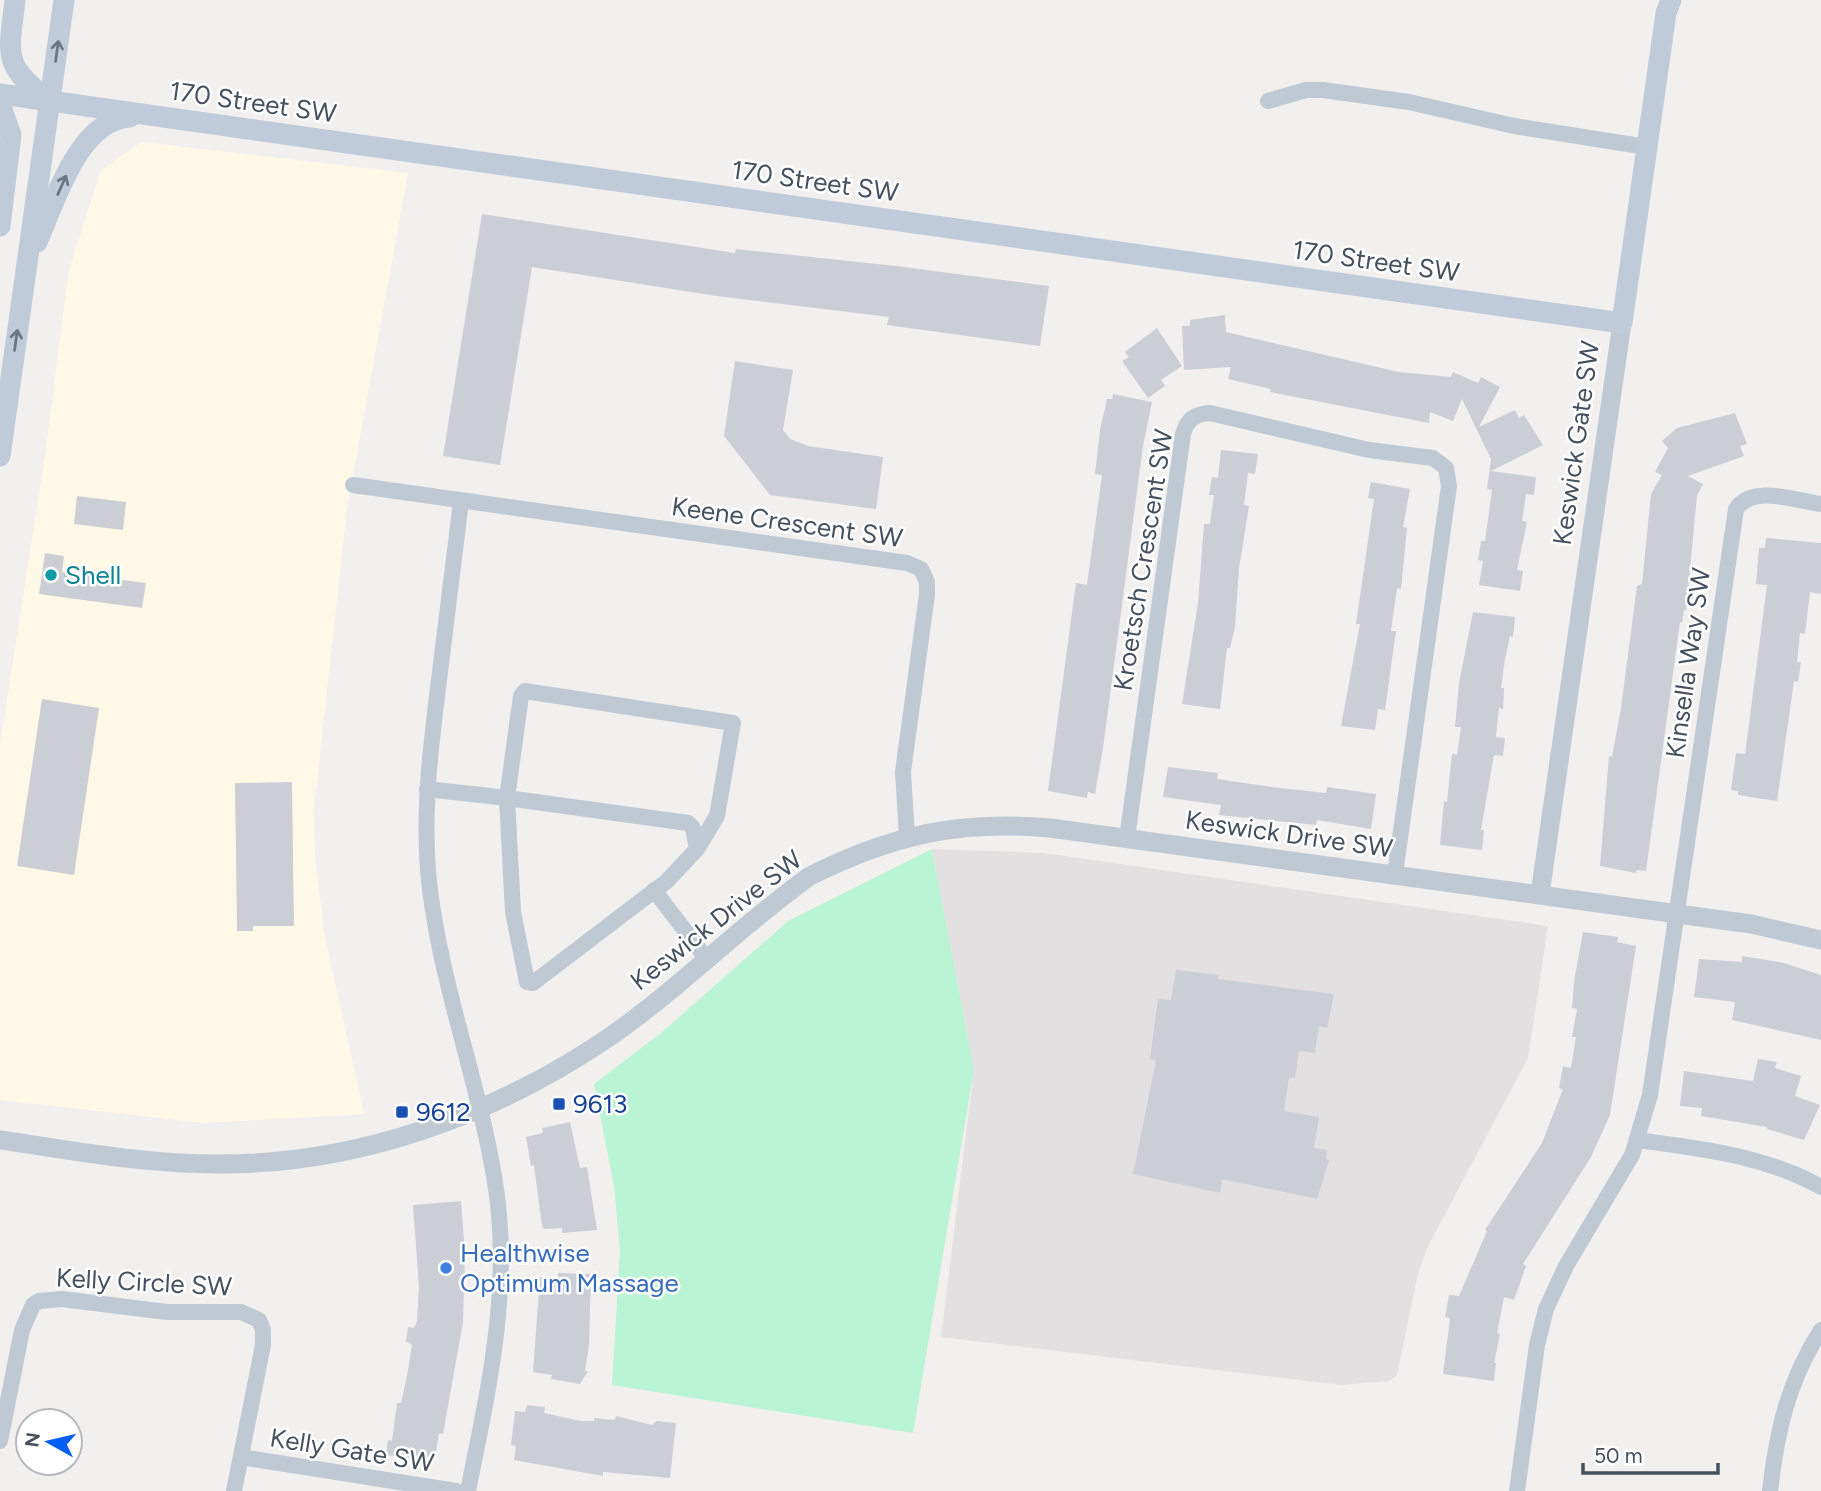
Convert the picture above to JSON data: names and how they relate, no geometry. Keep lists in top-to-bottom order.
{
  "streets": {
    "main road": ["170 Street SW", "Keswick Gate SW"],
    "street": [
      "Keene Crescent SW",
      "Kroetsch Crescent SW",
      "Kinsella Way SW",
      "Keswick Drive SW",
      "Kelly Circle SW",
      "Kelly Gate SW"
    ]
  },
  "crossings": [
    ["170 Street SW", "Keswick Gate SW"],
    ["Keswick Gate SW", "Keswick Drive SW"],
    ["Keene Crescent SW", "Keswick Drive SW"],
    ["Kroetsch Crescent SW", "Keswick Drive SW"],
    ["Kinsella Way SW", "Keswick Drive SW"],
    ["Kelly Circle SW", "Kelly Gate SW"]
  ],
  "places": {
    "other": ["Shell", "Healthwise Optimum Massage"],
    "transit": ["9613", "9612"]
  },
  "scale_bar": "50 m",
  "north": "left"
}
